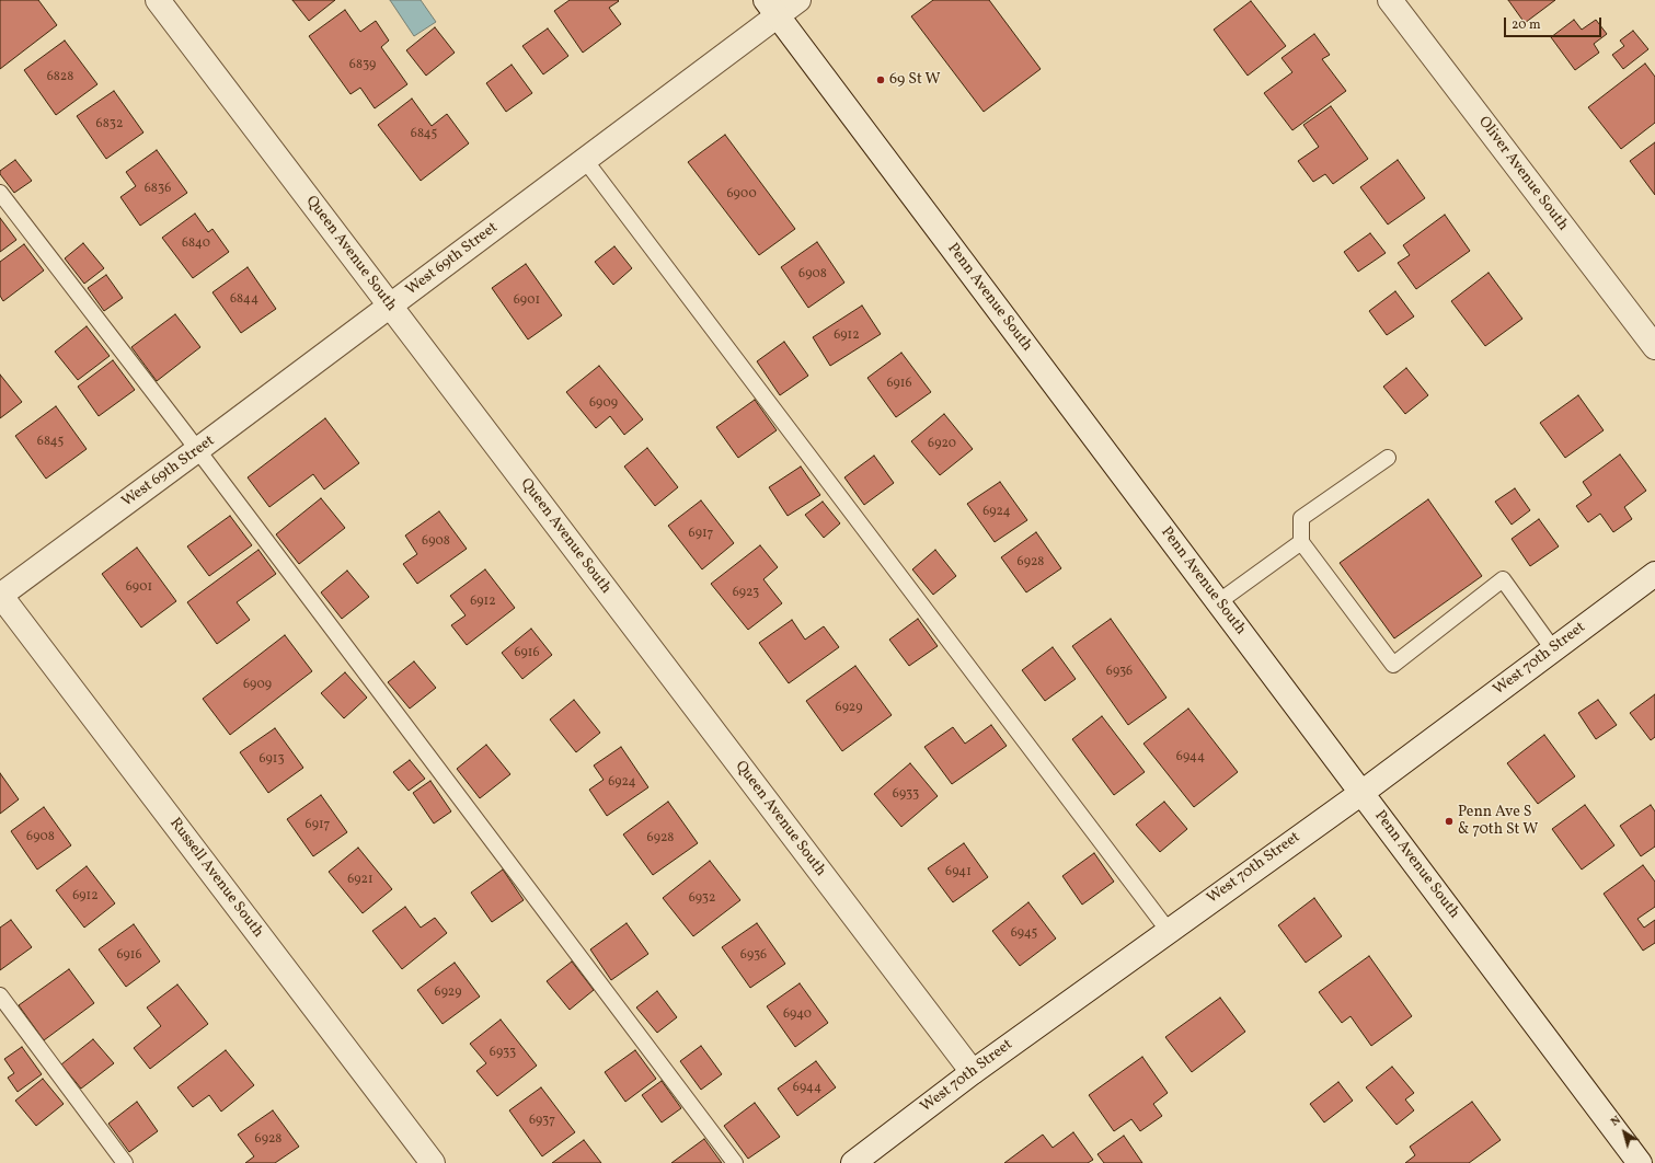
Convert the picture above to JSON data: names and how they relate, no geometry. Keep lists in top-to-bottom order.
{
  "streets": {
    "street": [
      "Oliver Avenue South",
      "Queen Avenue South",
      "West 69th Street",
      "Penn Avenue South",
      "West 70th Street",
      "Russell Avenue South"
    ]
  },
  "crossings": [
    ["Queen Avenue South", "West 69th Street"],
    ["Queen Avenue South", "West 70th Street"],
    ["West 69th Street", "Penn Avenue South"],
    ["West 69th Street", "Russell Avenue South"],
    ["Penn Avenue South", "West 70th Street"]
  ],
  "places": ["69 St W", "Penn Ave S & 70th St W"],
  "house_numbers": [
    "6839",
    "6828",
    "6832",
    "6845",
    "6836",
    "6900",
    "6840",
    "6908",
    "6844",
    "6901",
    "6912",
    "6916",
    "6909",
    "6845",
    "6920",
    "6924",
    "6917",
    "6908",
    "6928",
    "6901",
    "6923",
    "6912",
    "6916",
    "6936",
    "6909",
    "6929",
    "6944",
    "6913",
    "6924",
    "6933",
    "6917",
    "6908",
    "6928",
    "6941",
    "6921",
    "6912",
    "6932",
    "6945",
    "6916",
    "6936",
    "6929",
    "6940",
    "6933",
    "6944",
    "6937",
    "6928"
  ],
  "scale_bar": "20 m",
  "north": "top left"
}
